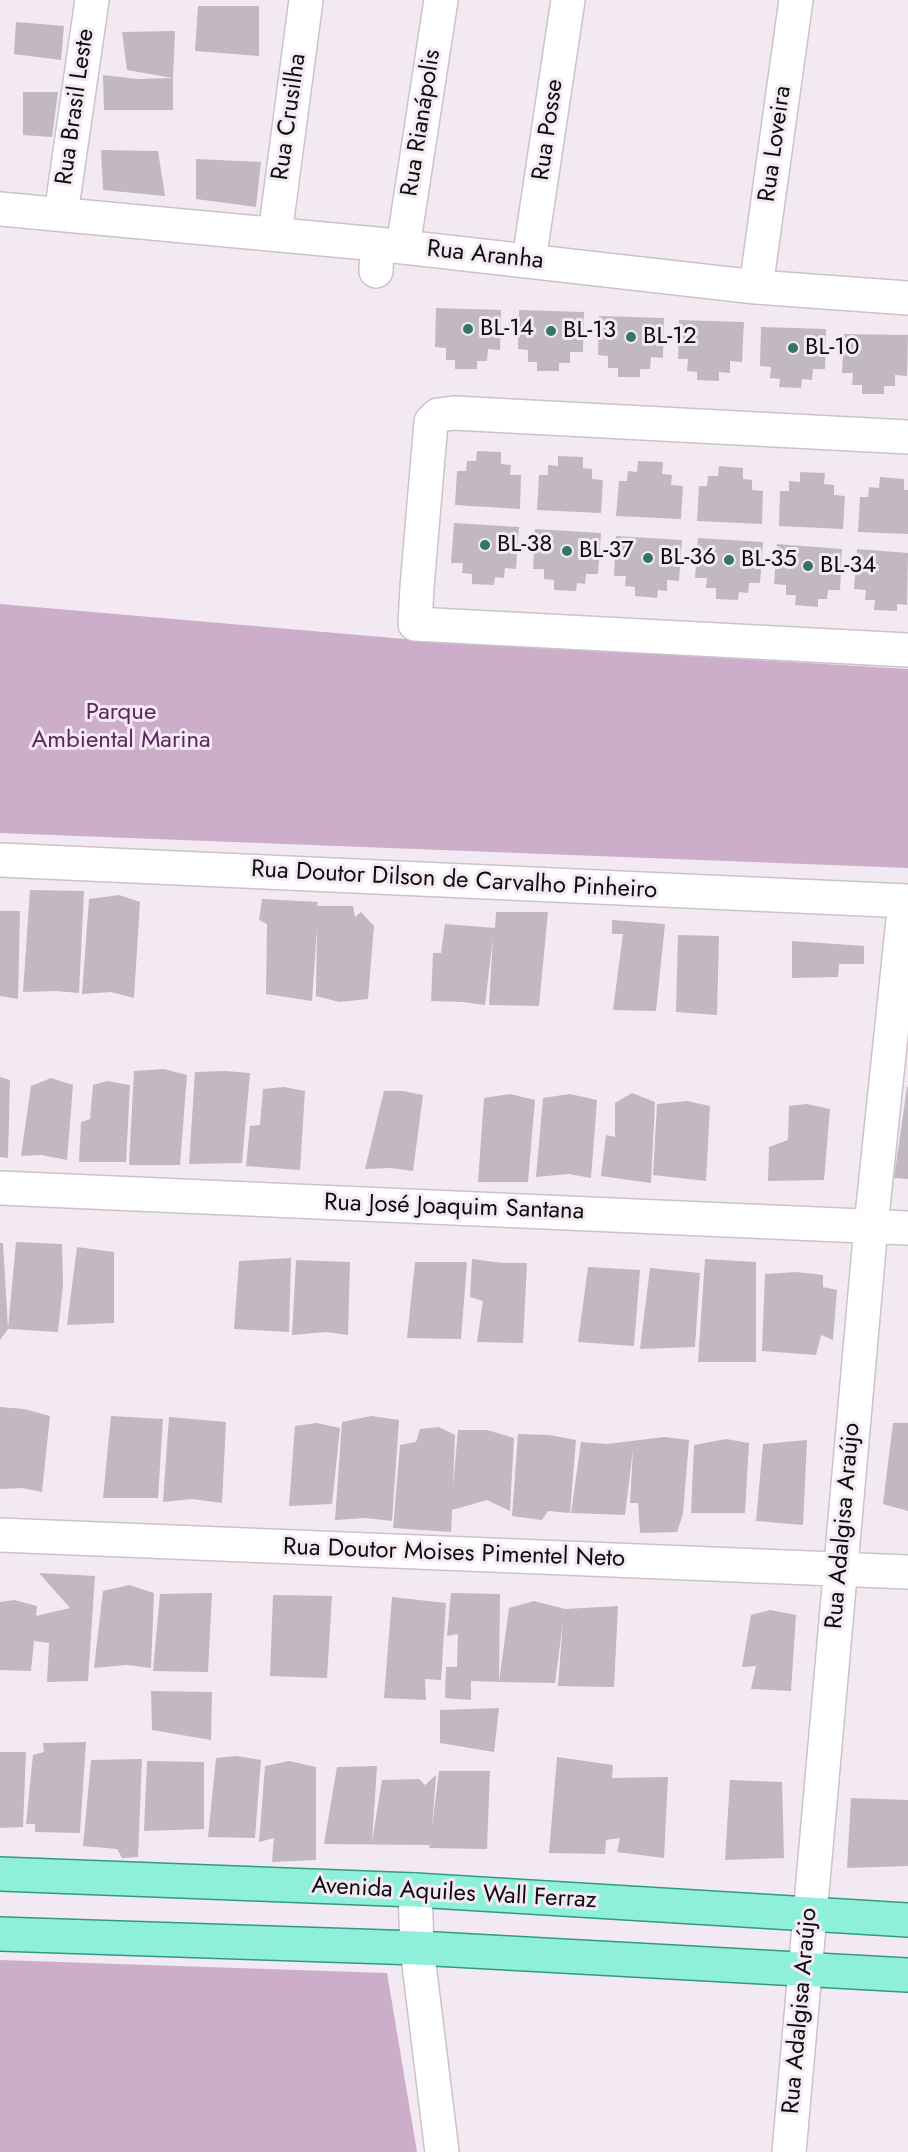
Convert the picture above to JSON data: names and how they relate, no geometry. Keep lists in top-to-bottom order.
{
  "streets": {
    "main road": ["Avenida Aquiles Wall Ferraz"],
    "street": [
      "Rua Brasil Leste",
      "Rua Crusilha",
      "Rua Rianápolis",
      "Rua Posse",
      "Rua Loveira",
      "Rua Aranha",
      "Rua Doutor Dilson de Carvalho Pinheiro",
      "Rua José Joaquim Santana",
      "Rua Adalgisa Araújo",
      "Rua Doutor Moises Pimentel Neto"
    ]
  },
  "crossings": [
    ["Rua Brasil Leste", "Rua Aranha"],
    ["Rua Crusilha", "Rua Aranha"],
    ["Rua Rianápolis", "Rua Aranha"],
    ["Rua Posse", "Rua Aranha"],
    ["Rua Loveira", "Rua Aranha"],
    ["Rua Doutor Dilson de Carvalho Pinheiro", "Rua Adalgisa Araújo"],
    ["Rua José Joaquim Santana", "Rua Adalgisa Araújo"],
    ["Rua Adalgisa Araújo", "Rua Doutor Moises Pimentel Neto"],
    ["Rua Adalgisa Araújo", "Avenida Aquiles Wall Ferraz"]
  ],
  "parks": ["Parque Ambiental Marina"],
  "places": [
    "BL-14",
    "BL-13",
    "BL-12",
    "BL-10",
    "BL-38",
    "BL-37",
    "BL-36",
    "BL-35",
    "BL-34"
  ]
}
